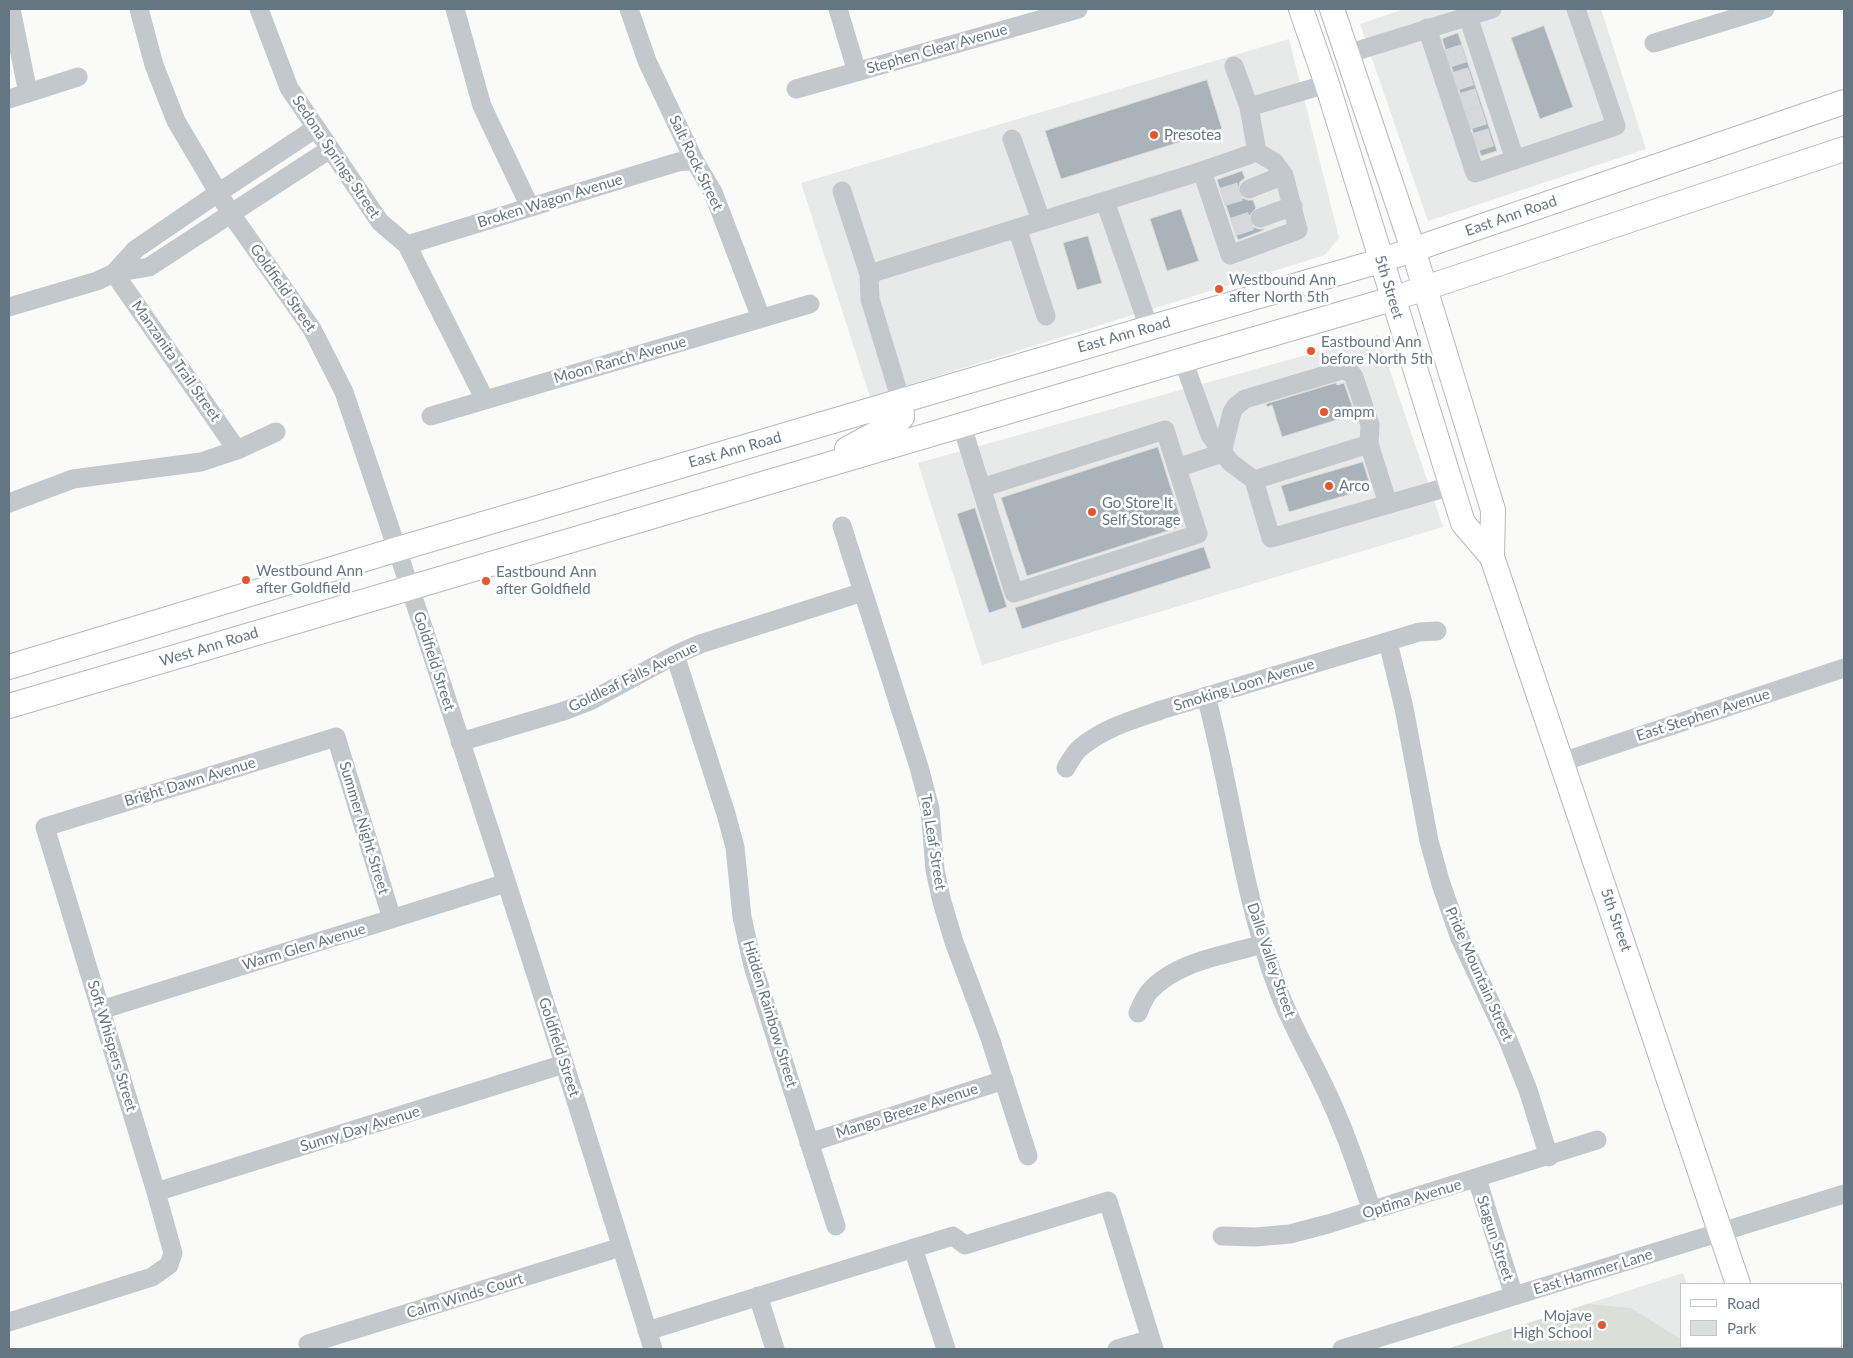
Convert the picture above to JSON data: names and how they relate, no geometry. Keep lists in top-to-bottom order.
{
  "streets": {
    "main road": ["East Ann Road", "5th Street", "West Ann Road"],
    "street": [
      "Stephen Clear Avenue",
      "Sedona Springs Street",
      "Salt Rock Street",
      "Broken Wagon Avenue",
      "Goldfield Street",
      "Moon Ranch Avenue",
      "Manzanita Trail Street",
      "Goldleaf Falls Avenue",
      "Smoking Loon Avenue",
      "East Stephen Avenue",
      "Bright Dawn Avenue",
      "Summer Night Street",
      "Tea Leaf Street",
      "Warm Glen Avenue",
      "Dalle Valley Street",
      "Pride Mountain Street",
      "Hidden Rainbow Street",
      "Soft Whispers Street",
      "Mango Breeze Avenue",
      "Sunny Day Avenue",
      "Optima Avenue",
      "Stagun Street",
      "East Hammer Lane",
      "Calm Winds Court"
    ]
  },
  "crossings": [
    ["Sedona Springs Street", "Broken Wagon Avenue"],
    ["Sedona Springs Street", "Moon Ranch Avenue"],
    ["Salt Rock Street", "Broken Wagon Avenue"],
    ["Salt Rock Street", "Moon Ranch Avenue"],
    ["East Ann Road", "5th Street"],
    ["East Ann Road", "Goldfield Street"],
    ["5th Street", "East Stephen Avenue"],
    ["5th Street", "East Hammer Lane"],
    ["Goldfield Street", "West Ann Road"],
    ["Goldfield Street", "Goldleaf Falls Avenue"],
    ["Goldfield Street", "Warm Glen Avenue"],
    ["Goldfield Street", "Sunny Day Avenue"],
    ["Goldfield Street", "Calm Winds Court"],
    ["Goldleaf Falls Avenue", "Tea Leaf Street"],
    ["Goldleaf Falls Avenue", "Hidden Rainbow Street"],
    ["Smoking Loon Avenue", "Dalle Valley Street"],
    ["Smoking Loon Avenue", "Pride Mountain Street"],
    ["Bright Dawn Avenue", "Summer Night Street"],
    ["Bright Dawn Avenue", "Soft Whispers Street"],
    ["Summer Night Street", "Warm Glen Avenue"],
    ["Tea Leaf Street", "Mango Breeze Avenue"],
    ["Warm Glen Avenue", "Soft Whispers Street"],
    ["Dalle Valley Street", "Optima Avenue"],
    ["Pride Mountain Street", "Optima Avenue"],
    ["Hidden Rainbow Street", "Mango Breeze Avenue"],
    ["Soft Whispers Street", "Sunny Day Avenue"],
    ["Optima Avenue", "Stagun Street"],
    ["Stagun Street", "East Hammer Lane"]
  ],
  "places": [
    "Presotea",
    "Westbound Ann after North 5th",
    "Eastbound Ann before North 5th",
    "ampm",
    "Arco",
    "Go Store It Self Storage",
    "Westbound Ann after Goldfield",
    "Eastbound Ann after Goldfield",
    "Mojave High School"
  ],
  "legend": ["Road", "Park"]
}
